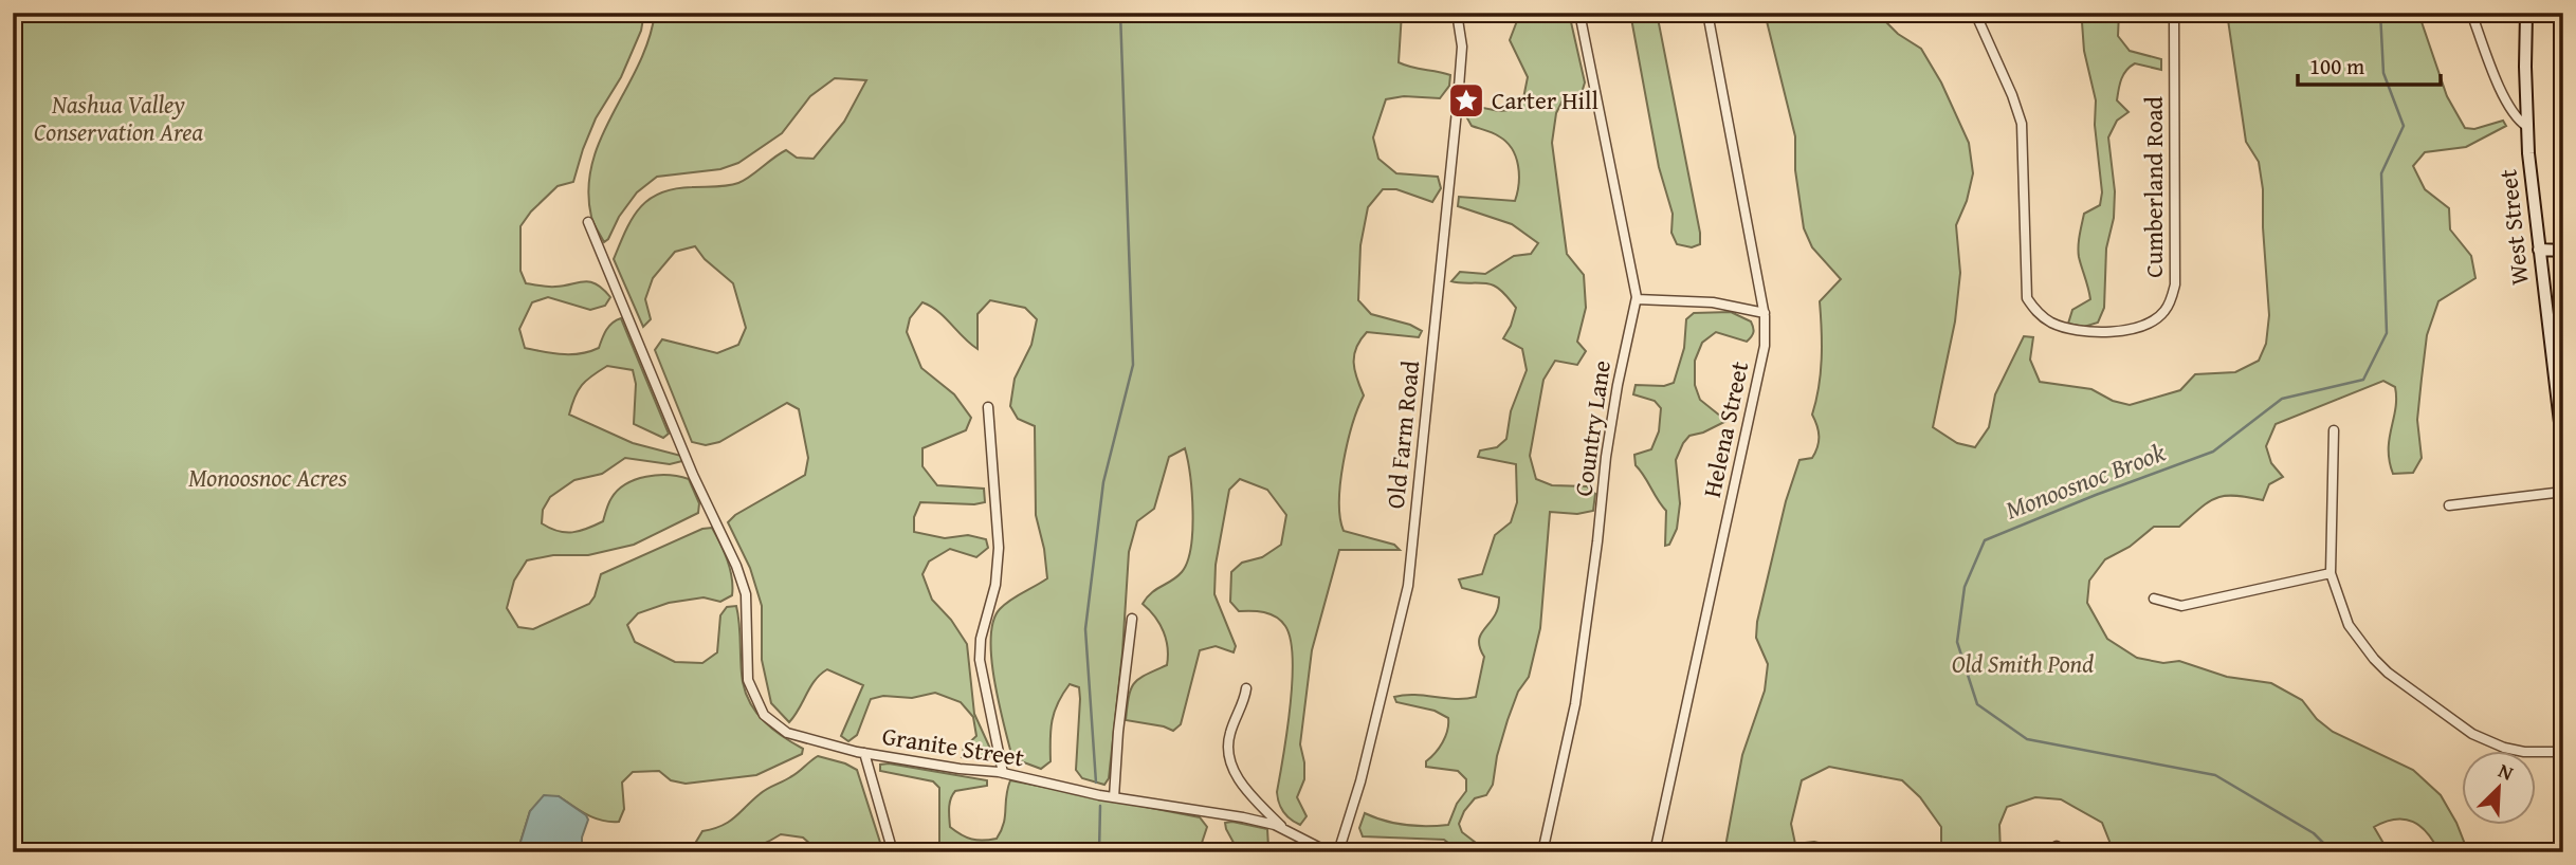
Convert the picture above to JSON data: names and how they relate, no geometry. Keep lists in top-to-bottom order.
{
  "streets": {
    "main road": ["West Street"],
    "street": [
      "Cumberland Road",
      "Country Lane",
      "Helena Street",
      "Old Farm Road",
      "Granite Street"
    ]
  },
  "water": ["Monoosnoc Brook"],
  "parks": ["Nashua Valley Conservation Area", "Monoosnoc Acres", "Old Smith Pond"],
  "places": {
    "place": ["Carter Hill"]
  },
  "scale_bar": "100 m",
  "north": "top right"
}
